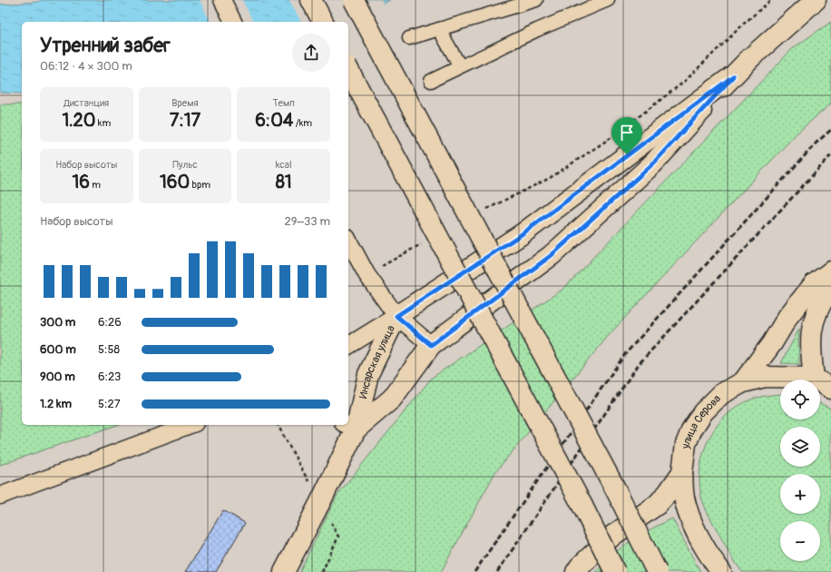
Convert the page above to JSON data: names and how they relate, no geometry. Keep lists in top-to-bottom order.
{
  "streets": {
    "street": ["Инсарская улица", "улица Серова"]
  },
  "page": {
    "heading": ["Утренний забег", "06:12 · 4 × 300 m"],
    "stats": [
      ["Дистанция", "1.20 km"],
      ["Время", "7:17"],
      ["Темп", "6:04 /km"],
      ["Набор высоты", "16 m"],
      ["Пульс", "160 bpm"],
      ["kcal", "81"]
    ],
    "chart": ["Набор высоты", "29–33 m"],
    "list": [
      {
        "name": "300 m",
        "note": "6:26"
      },
      {
        "name": "600 m",
        "note": "5:58"
      },
      {
        "name": "900 m",
        "note": "6:23"
      },
      {
        "name": "1.2 km",
        "note": "5:27"
      }
    ],
    "map_buttons": ["+", "−"]
  }
}
